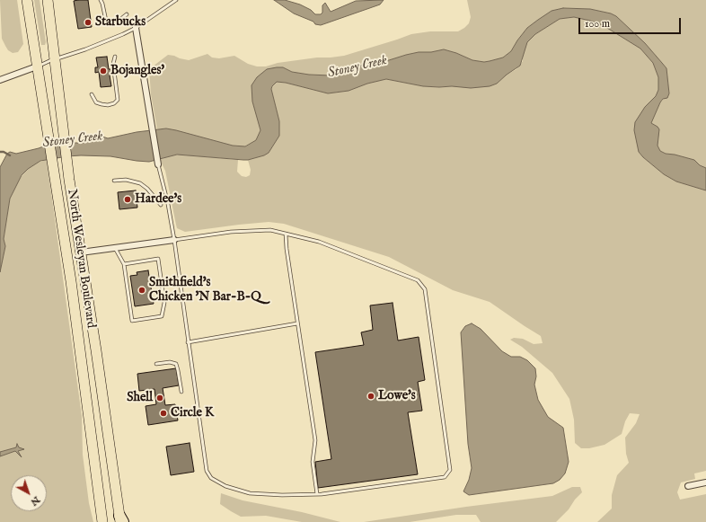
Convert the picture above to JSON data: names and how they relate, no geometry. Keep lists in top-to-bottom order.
{
  "streets": {
    "highway": ["North Wesleyan Boulevard"]
  },
  "water": ["Stoney Creek"],
  "places": [
    "Starbucks",
    "Bojangles'",
    "Hardee's",
    "Smithfield's Chicken 'N Bar-B-Q",
    "Lowe's",
    "Shell",
    "Circle K"
  ],
  "scale_bar": "100 m",
  "north": "bottom right"
}
